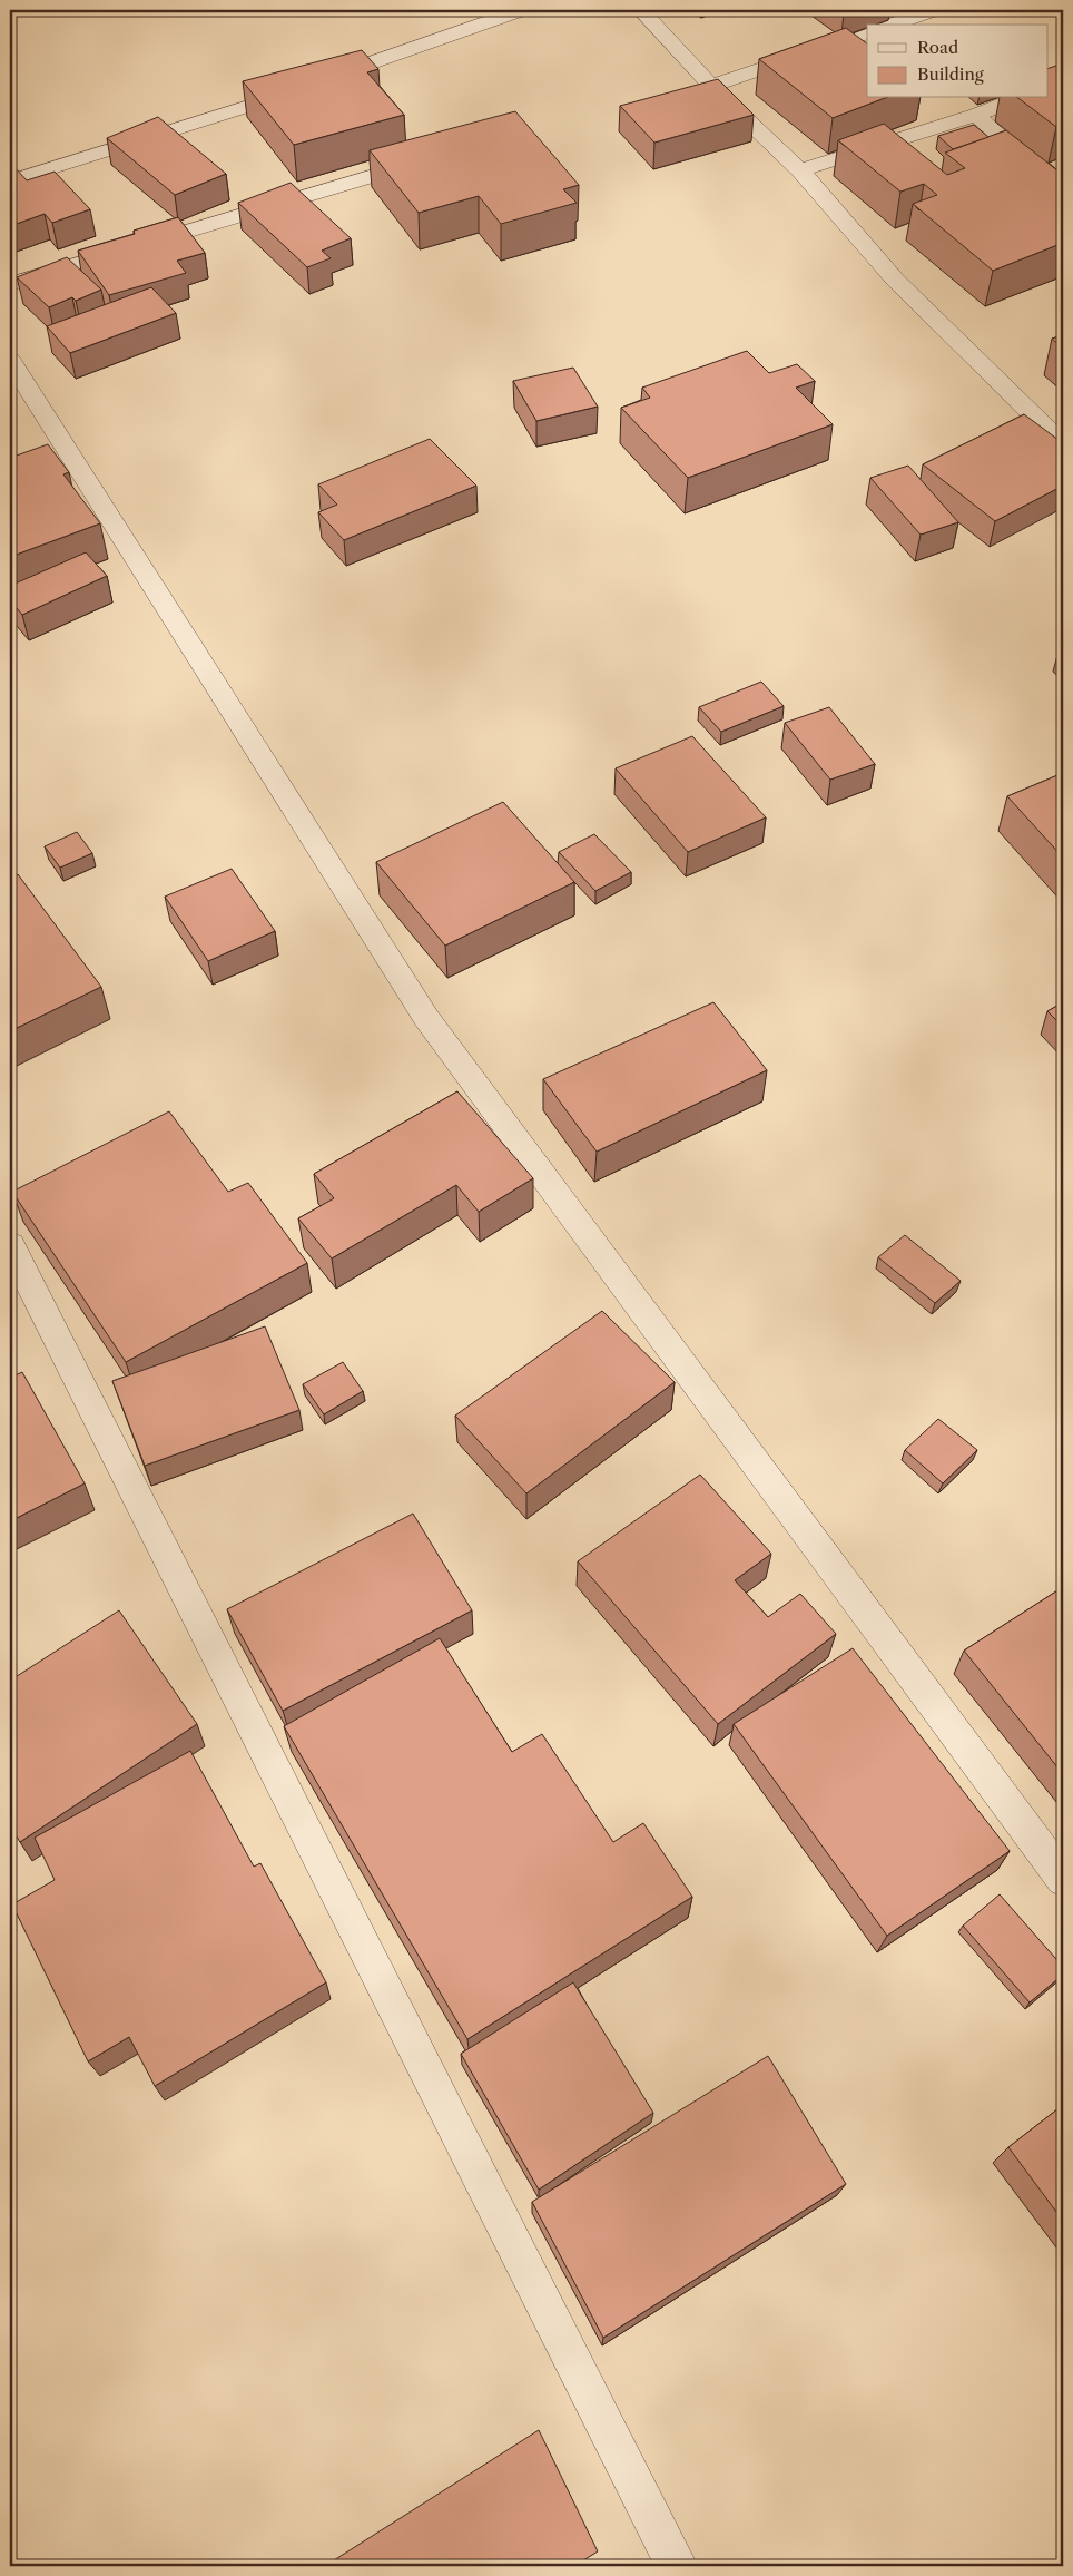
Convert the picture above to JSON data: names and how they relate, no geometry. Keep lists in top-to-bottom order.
{
  "legend": ["Road", "Building"]
}
